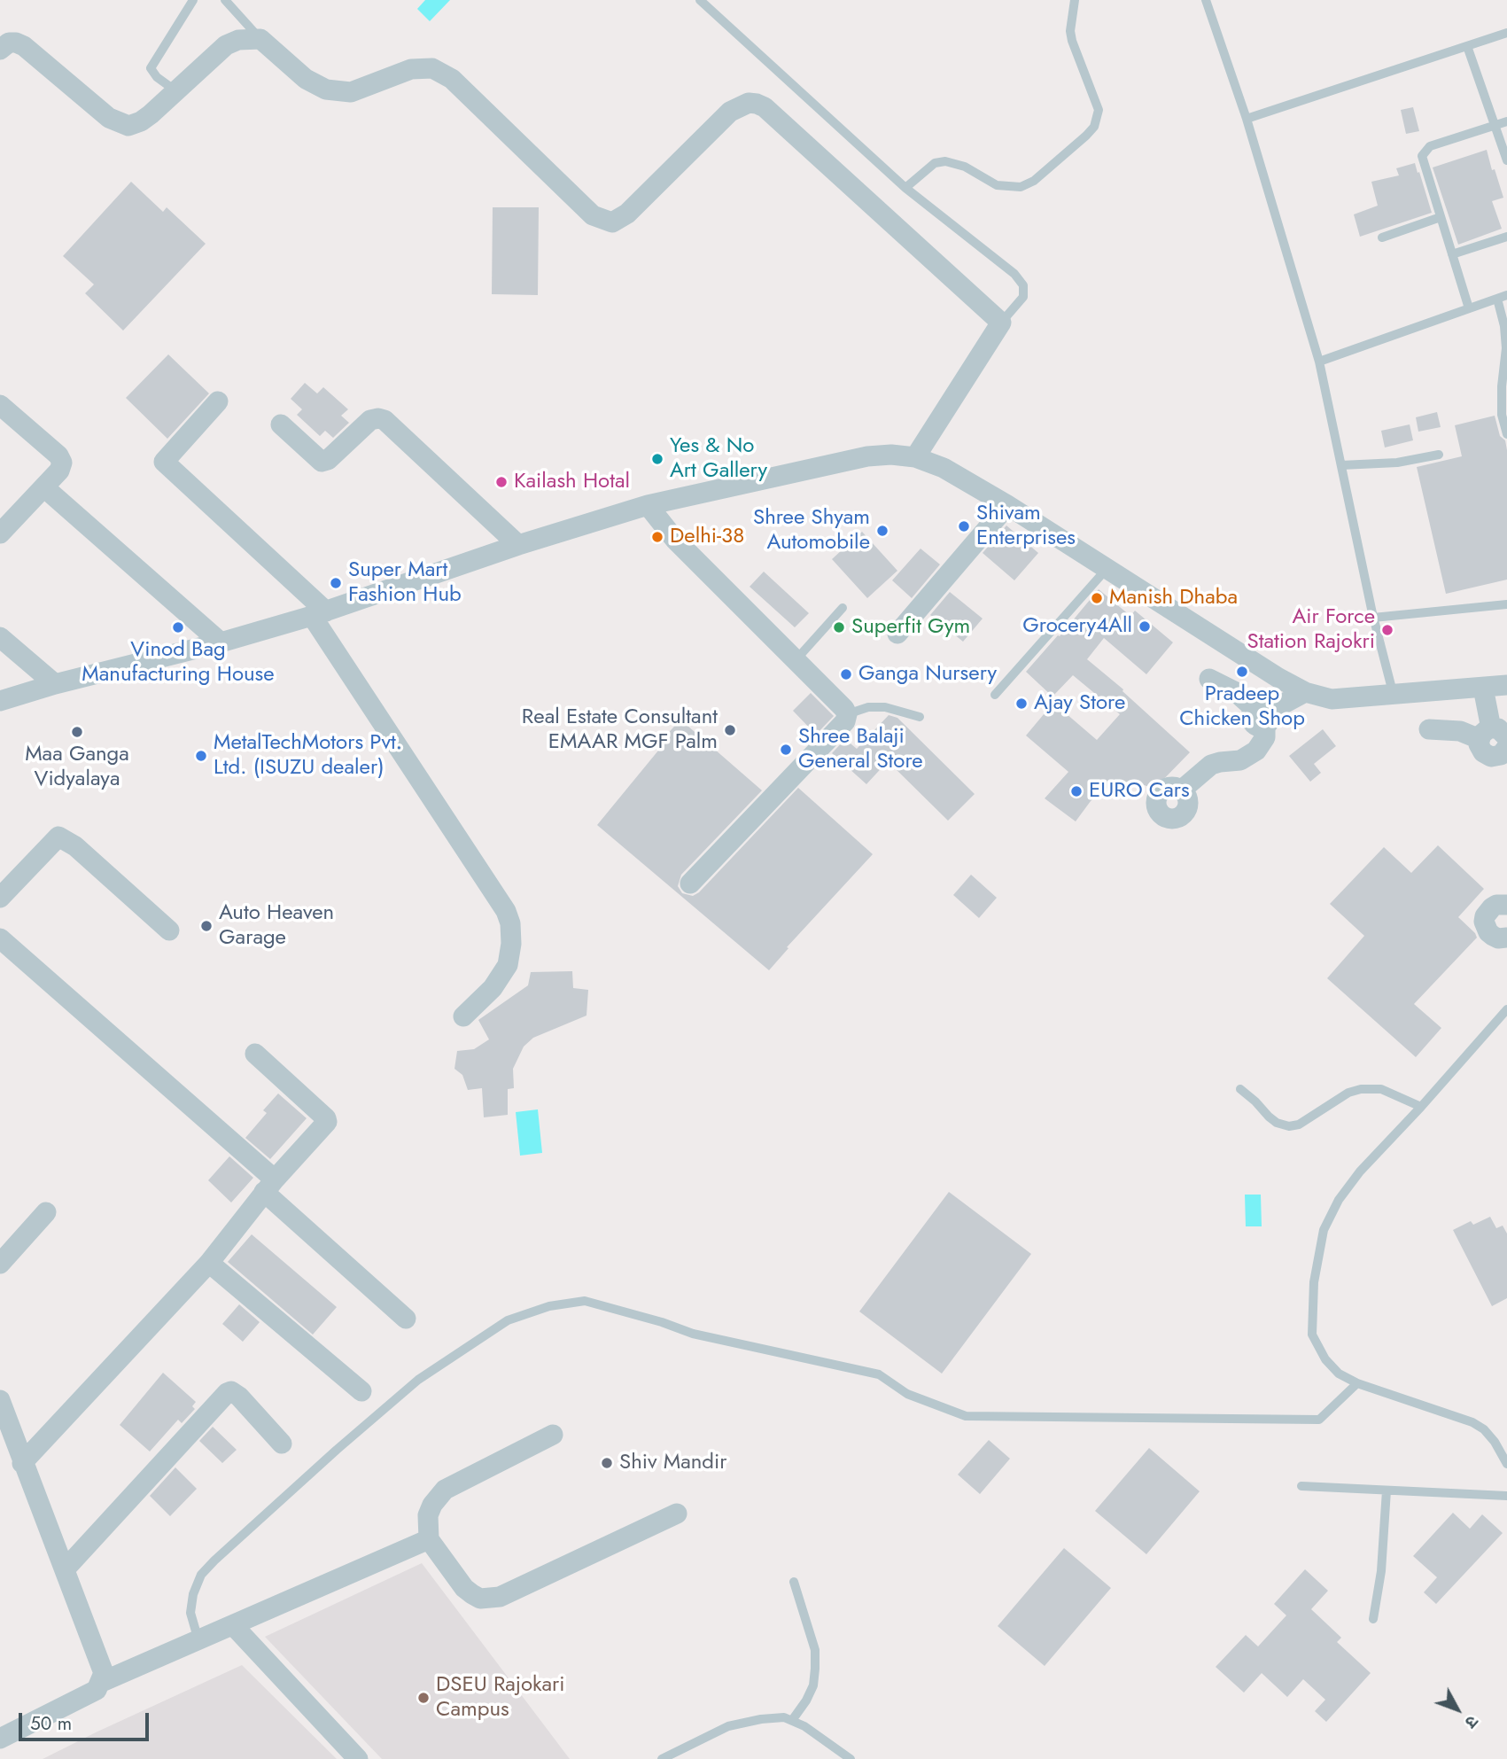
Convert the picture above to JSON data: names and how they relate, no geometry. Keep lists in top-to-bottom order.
{
  "places": [
    "Yes & No Art Gallery",
    "Kailash Hotal",
    "Shivam Enterprises",
    "Shree Shyam Automobile",
    "Delhi-38",
    "Super Mart Fashion Hub",
    "Manish Dhaba",
    "Grocery4All",
    "Vinod Bag Manufacturing House",
    "Superfit Gym",
    "Air Force Station Rajokri",
    "Pradeep Chicken Shop",
    "Ganga Nursery",
    "Ajay Store",
    "Real Estate Consultant EMAAR MGF Palm",
    "Maa Ganga Vidyalaya",
    "Shree Balaji General Store",
    "MetalTechMotors Pvt. Ltd. (ISUZU dealer)",
    "EURO Cars",
    "Auto Heaven Garage",
    "Shiv Mandir",
    "DSEU Rajokari Campus"
  ],
  "scale_bar": "50 m",
  "north": "bottom right"
}
